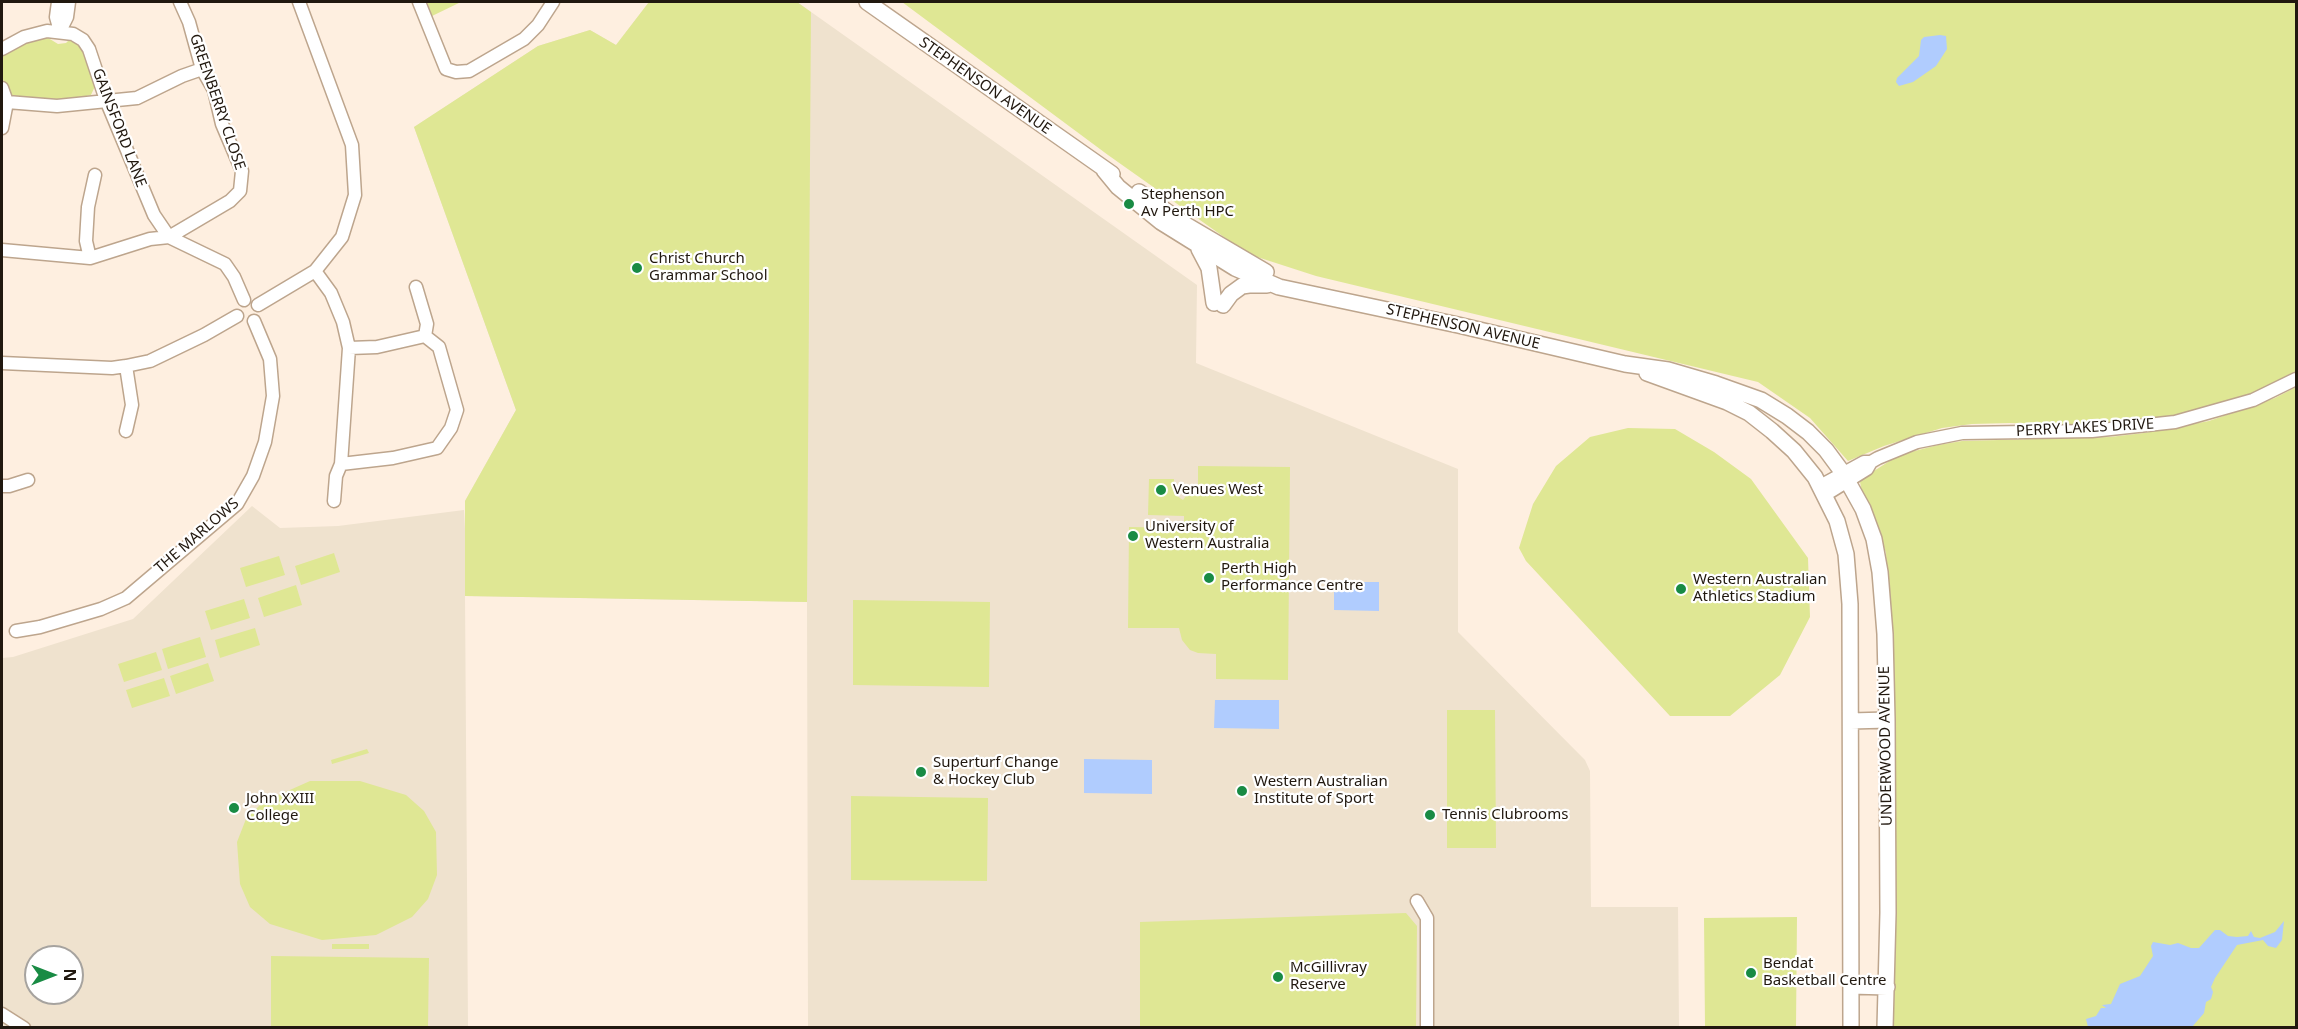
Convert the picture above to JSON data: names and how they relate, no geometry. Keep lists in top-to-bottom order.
{
  "streets": {
    "main road": ["STEPHENSON AVENUE", "UNDERWOOD AVENUE"],
    "street": [
      "GREENBERRY CLOSE",
      "GAINSFORD LANE",
      "PERRY LAKES DRIVE",
      "THE MARLOWS"
    ]
  },
  "crossings": [
    ["STEPHENSON AVENUE", "PERRY LAKES DRIVE"],
    ["STEPHENSON AVENUE", "UNDERWOOD AVENUE"],
    ["GREENBERRY CLOSE", "GAINSFORD LANE"],
    ["PERRY LAKES DRIVE", "UNDERWOOD AVENUE"]
  ],
  "places": [
    "Stephenson Av Perth HPC",
    "Christ Church Grammar School",
    "Venues West",
    "University of Western Australia",
    "Perth High Performance Centre",
    "Western Australian Athletics Stadium",
    "Superturf Change & Hockey Club",
    "Western Australian Institute of Sport",
    "John XXIII College",
    "Tennis Clubrooms",
    "Bendat Basketball Centre",
    "McGillivray Reserve"
  ],
  "north": "right"
}
